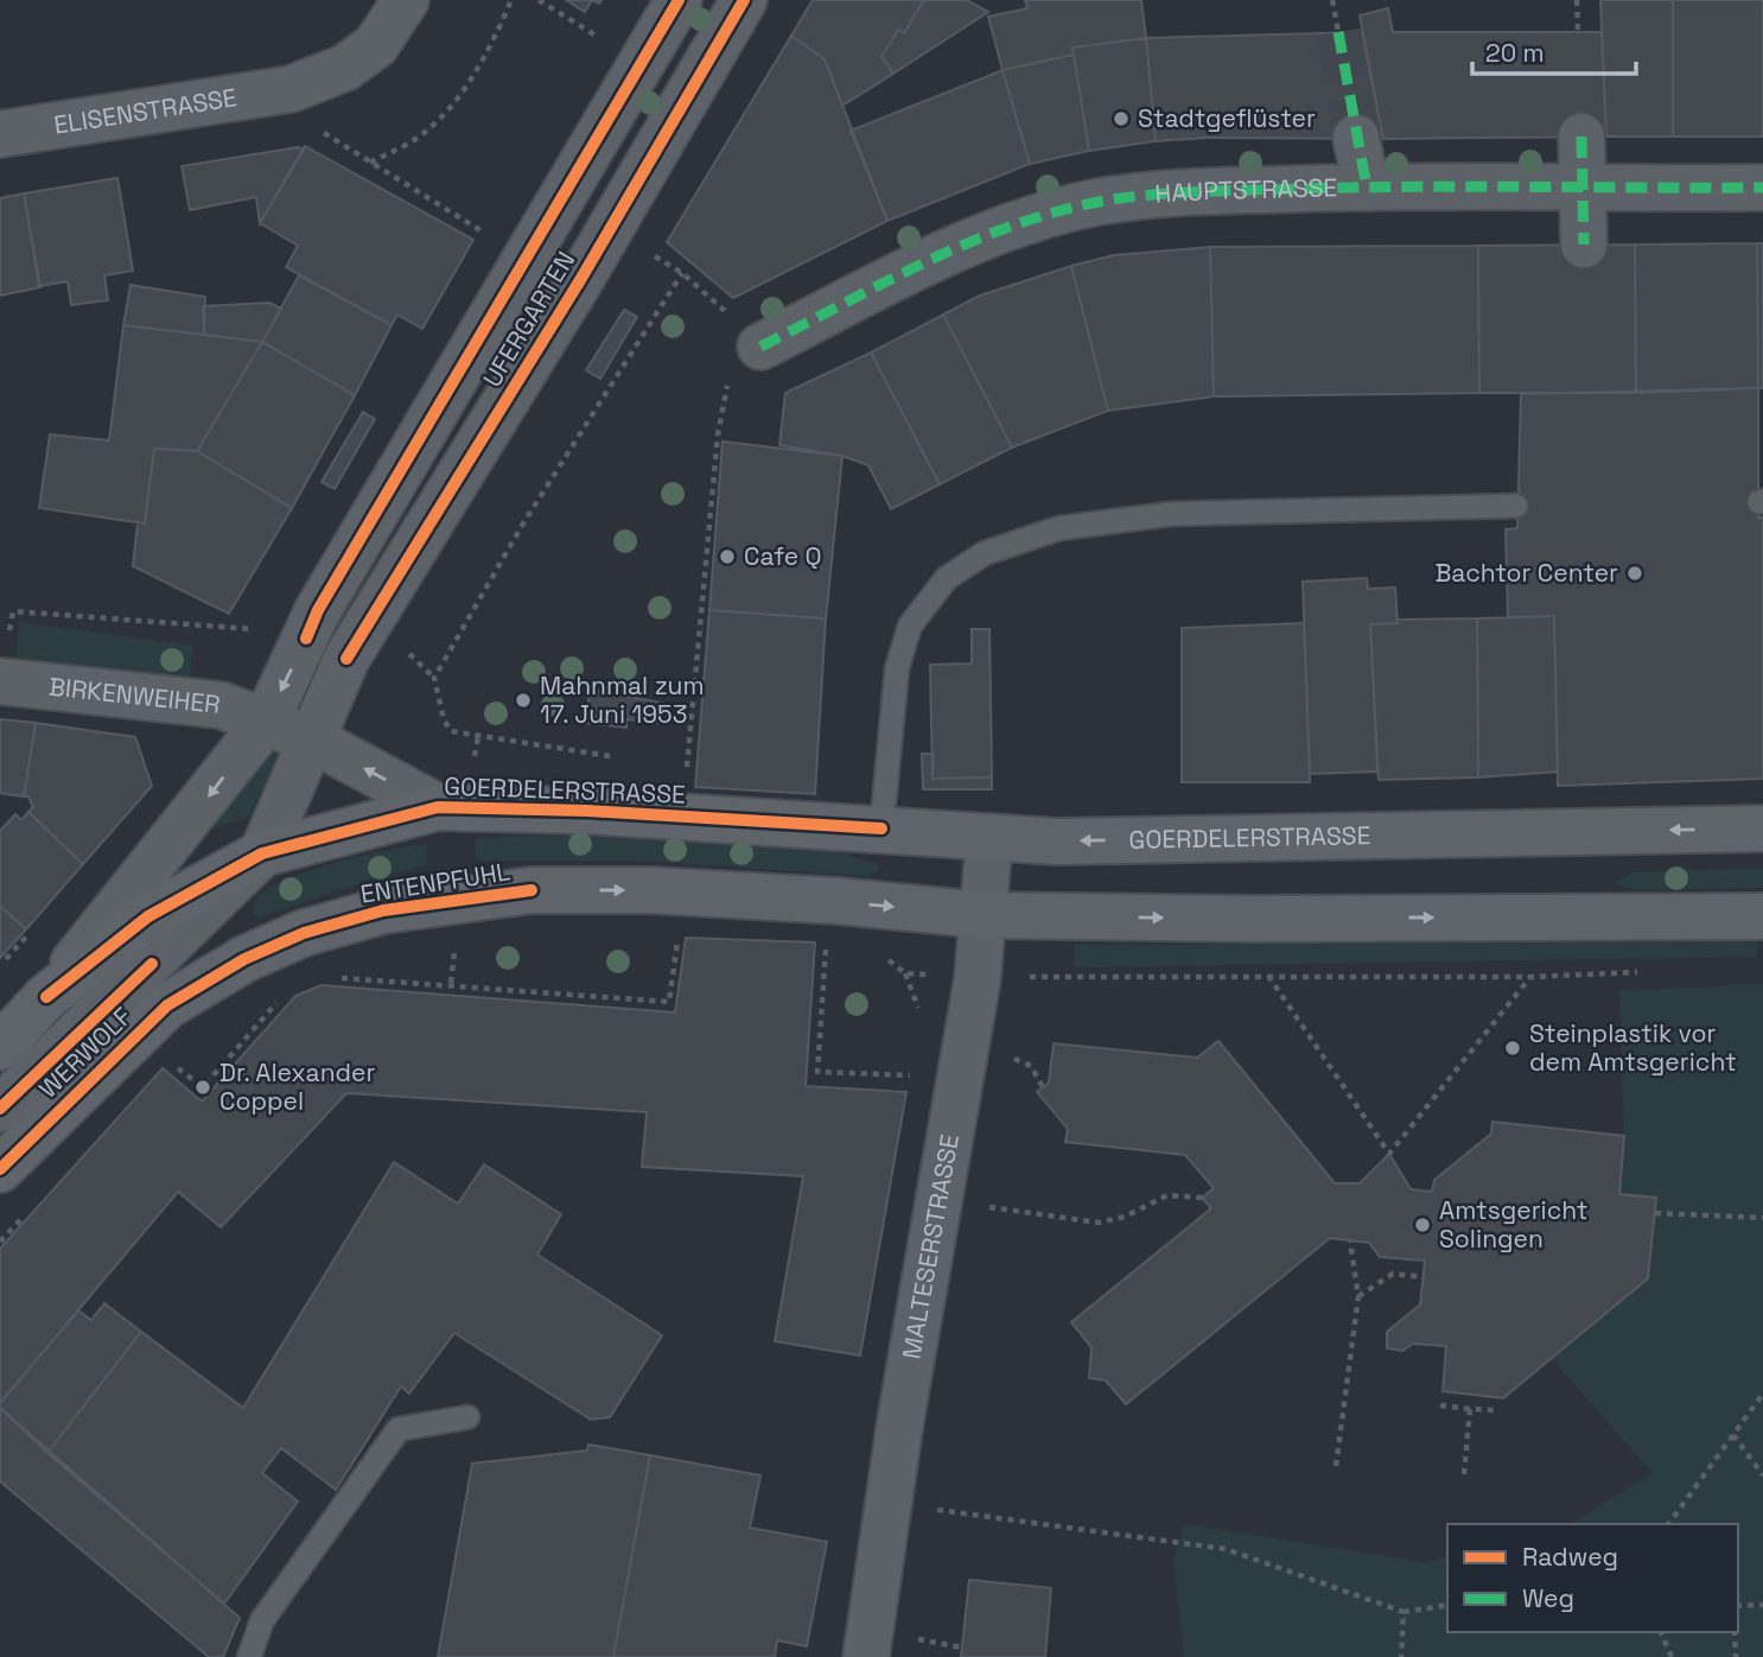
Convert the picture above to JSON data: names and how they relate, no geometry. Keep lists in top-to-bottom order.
{
  "streets": {
    "main road": ["GOERDELERSTRASSE", "ENTENPFUHL", "WERWOLF"],
    "street": [
      "ELISENSTRASSE",
      "HAUPTSTRASSE",
      "UFERGARTEN",
      "BIRKENWEIHER",
      "MALTESERSTRASSE"
    ]
  },
  "crossings": [
    ["UFERGARTEN", "BIRKENWEIHER"],
    ["UFERGARTEN", "GOERDELERSTRASSE"],
    ["BIRKENWEIHER", "GOERDELERSTRASSE"],
    ["GOERDELERSTRASSE", "MALTESERSTRASSE"],
    ["ENTENPFUHL", "WERWOLF"],
    ["ENTENPFUHL", "MALTESERSTRASSE"]
  ],
  "one_way": ["ENTENPFUHL"],
  "places": [
    "Stadtgeflüster",
    "Cafe Q",
    "Bachtor Center",
    "Mahnmal zum 17. Juni 1953",
    "Steinplastik vor dem Amtsgericht",
    "Dr. Alexander Coppel",
    "Amtsgericht Solingen"
  ],
  "legend": ["Radweg", "Weg"],
  "scale_bar": "20 m"
}
